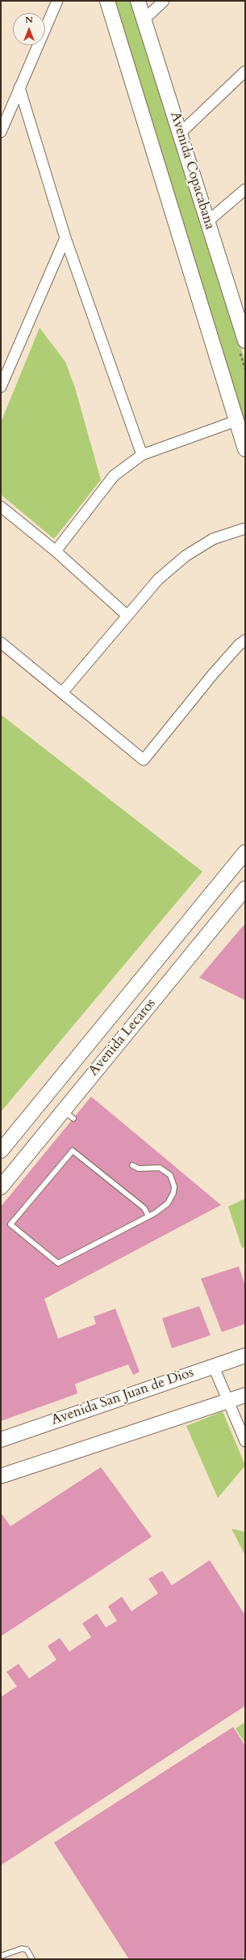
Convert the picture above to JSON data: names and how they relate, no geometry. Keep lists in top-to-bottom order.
{
  "streets": {
    "main road": ["Avenida Copacabana", "Avenida Lecaros", "Avenida San Juan de Dios"]
  },
  "north": "top"
}
